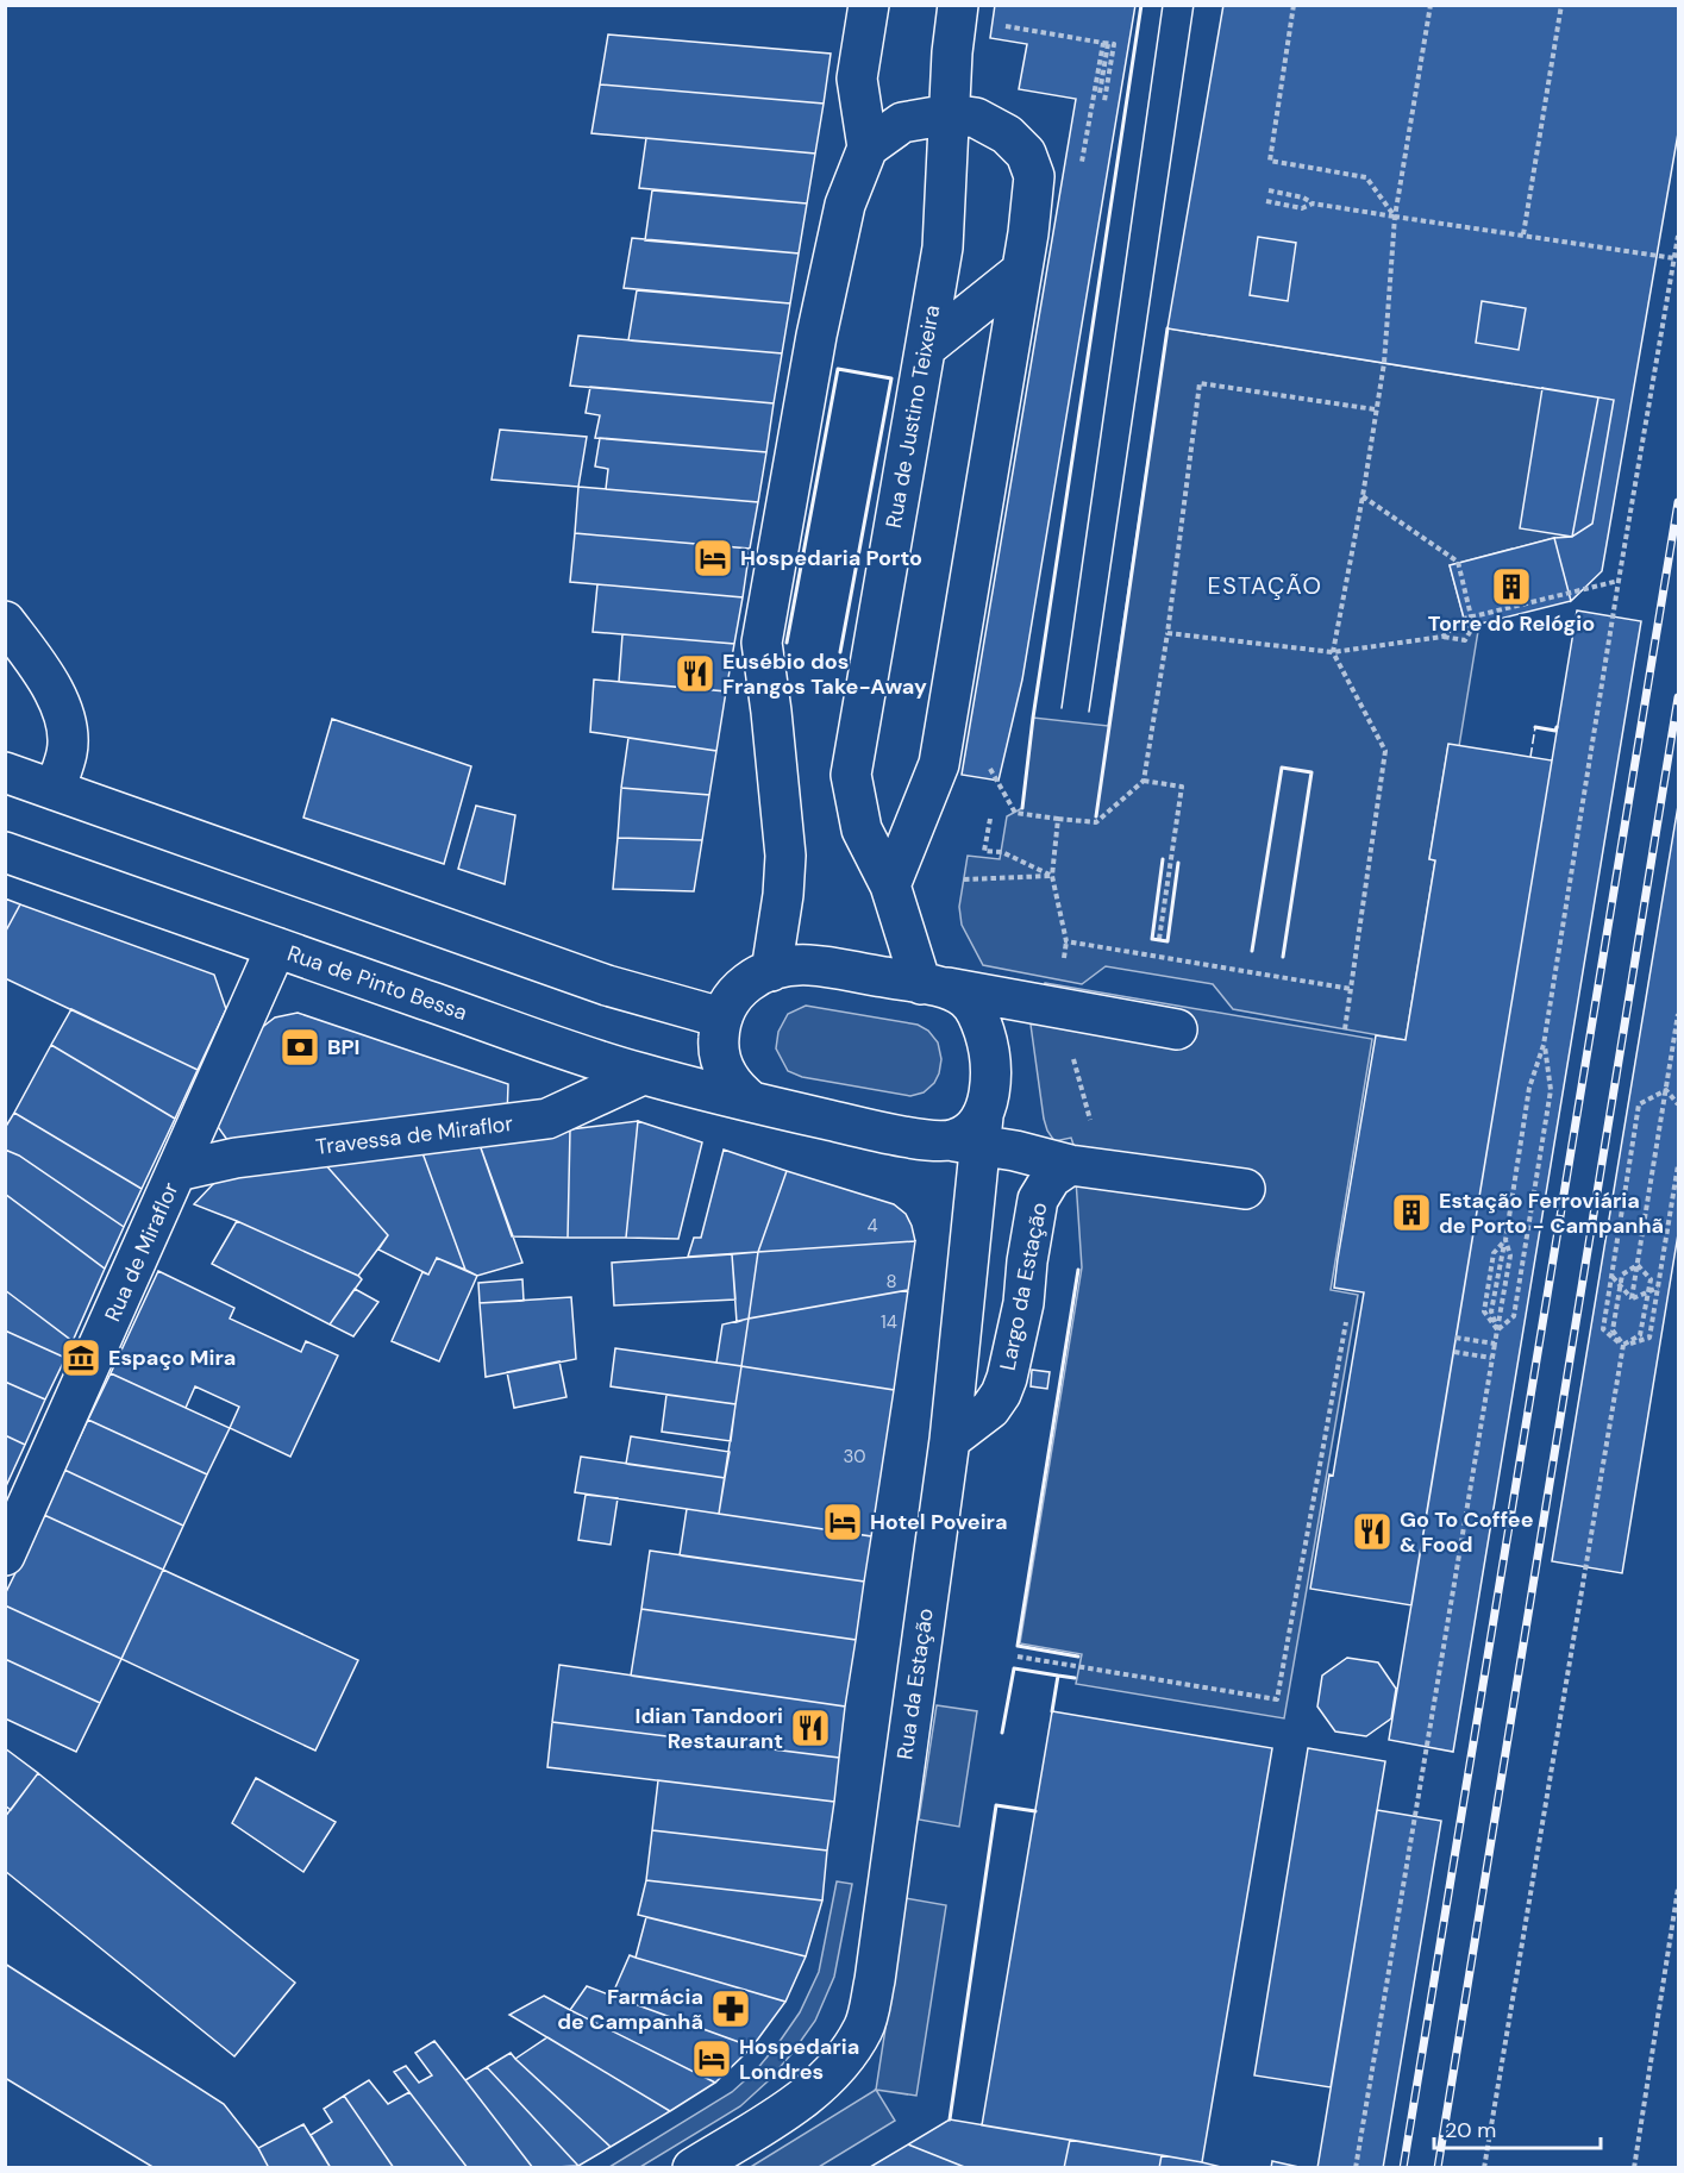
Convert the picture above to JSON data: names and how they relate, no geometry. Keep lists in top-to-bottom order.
{
  "streets": {
    "street": [
      "Rua de Justino Teixeira",
      "Rua de Pinto Bessa",
      "Travessa de Miraflor",
      "Rua de Miraflor",
      "Largo da Estação",
      "Rua da Estação"
    ]
  },
  "crossings": [
    ["Rua de Pinto Bessa", "Travessa de Miraflor"],
    ["Rua de Pinto Bessa", "Rua de Miraflor"],
    ["Rua de Pinto Bessa", "Rua da Estação"],
    ["Travessa de Miraflor", "Rua de Miraflor"],
    ["Largo da Estação", "Rua da Estação"]
  ],
  "districts": ["ESTAÇÃO"],
  "places": {
    "hotel": ["Hospedaria Porto", "Hotel Poveira", "Hospedaria Londres"],
    "building": ["Torre do Relógio", "Estação Ferroviária de Porto - Campanhã"],
    "restaurant": ["Eusébio dos Frangos Take-Away", "Go To Coffee & Food", "Idian Tandoori Restaurant"],
    "bank": ["BPI"],
    "museum": ["Espaço Mira"],
    "pharmacy": ["Farmácia de Campanhã"]
  },
  "house_numbers": [
    "4",
    "8",
    "14",
    "30"
  ],
  "scale_bar": "20 m"
}
